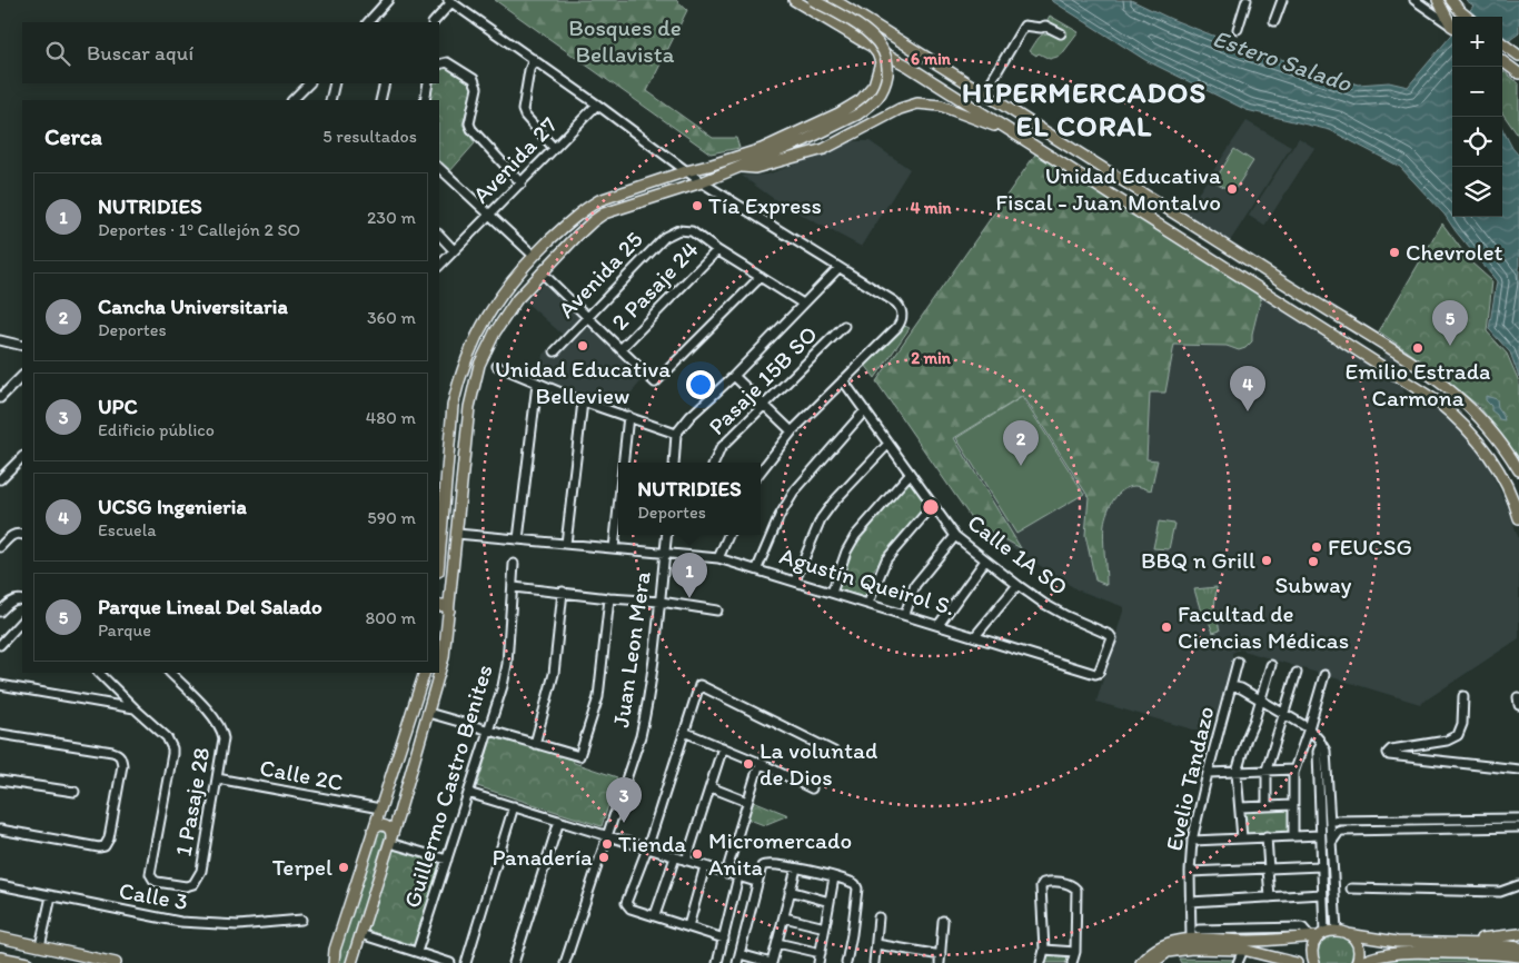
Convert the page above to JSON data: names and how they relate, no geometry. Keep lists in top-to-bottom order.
{
  "streets": {
    "street": [
      "Avenida 27",
      "Avenida 25",
      "2 Pasaje 24",
      "Pasaje 15B SO",
      "Calle 1A SO",
      "Agustín Queirol S.",
      "Juan Leon Mera",
      "Calle 2C",
      "Evelio Tandazo",
      "Guillermo Castro Benites",
      "1 Pasaje 28",
      "Calle 3"
    ]
  },
  "crossings": [
    ["Avenida 25", "2 Pasaje 24"],
    ["Calle 1A SO", "Agustín Queirol S."],
    ["Agustín Queirol S.", "Juan Leon Mera"],
    ["Calle 2C", "1 Pasaje 28"]
  ],
  "districts": ["HIPERMERCADOS EL CORAL"],
  "water": ["Estero Salado"],
  "parks": ["Bosques de Bellavista"],
  "places": [
    "Unidad Educativa Fiscal - Juan Montalvo",
    "Tía Express",
    "Chevrolet",
    "Unidad Educativa Belleview",
    "Emilio Estrada Carmona",
    "FEUCSG",
    "BBQ n Grill",
    "Subway",
    "Facultad de Ciencias Médicas",
    "La voluntad de Dios",
    "Tienda",
    "Micromercado Anita",
    "Panadería",
    "Terpel"
  ],
  "page": {
    "map_buttons": ["+", "−"],
    "search": "Buscar aquí",
    "heading": ["Cerca", "5 resultados"],
    "list": [
      {
        "mark": "1",
        "name": "NUTRIDIES",
        "note": "Deportes · 1º Callejón 2 SO",
        "value": "230 m"
      },
      {
        "mark": "2",
        "name": "Cancha Universitaria",
        "note": "Deportes",
        "value": "360 m"
      },
      {
        "mark": "3",
        "name": "UPC",
        "note": "Edificio público",
        "value": "480 m"
      },
      {
        "mark": "4",
        "name": "UCSG Ingenieria",
        "note": "Escuela",
        "value": "590 m"
      },
      {
        "mark": "5",
        "name": "Parque Lineal Del Salado",
        "note": "Parque",
        "value": "800 m"
      }
    ],
    "pins": [
      "5",
      "4",
      "2",
      "1",
      "3"
    ],
    "popup": ["NUTRIDIES", "Deportes"]
  },
  "rings": ["6 min", "4 min", "2 min"]
}
